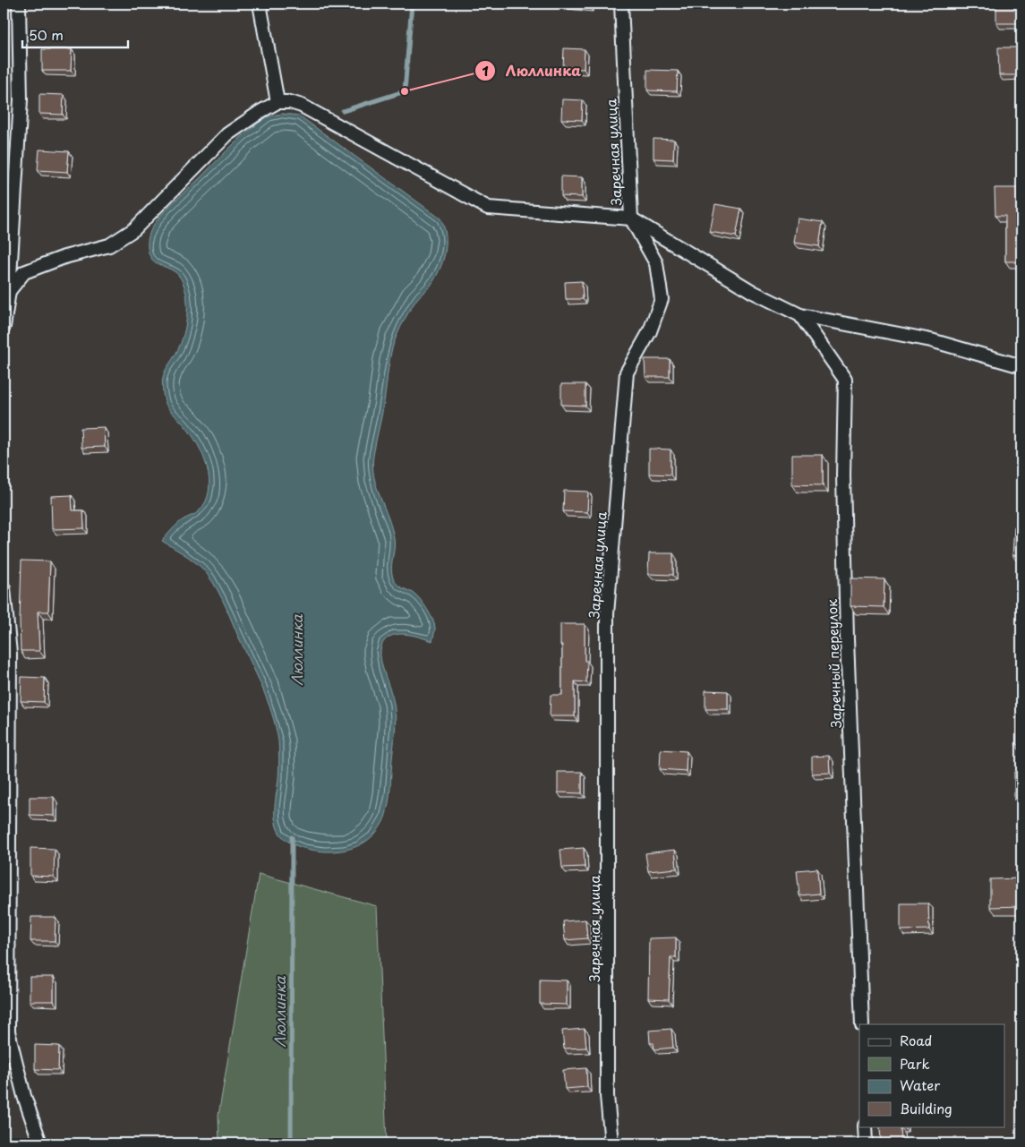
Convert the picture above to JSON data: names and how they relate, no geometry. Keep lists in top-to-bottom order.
{
  "streets": {
    "street": ["Заречная улица", "Заречный переулок"]
  },
  "water": ["Люллинка"],
  "places": ["Люллинка"],
  "legend": [
    "Road",
    "Park",
    "Water",
    "Building"
  ],
  "scale_bar": "50 m"
}
